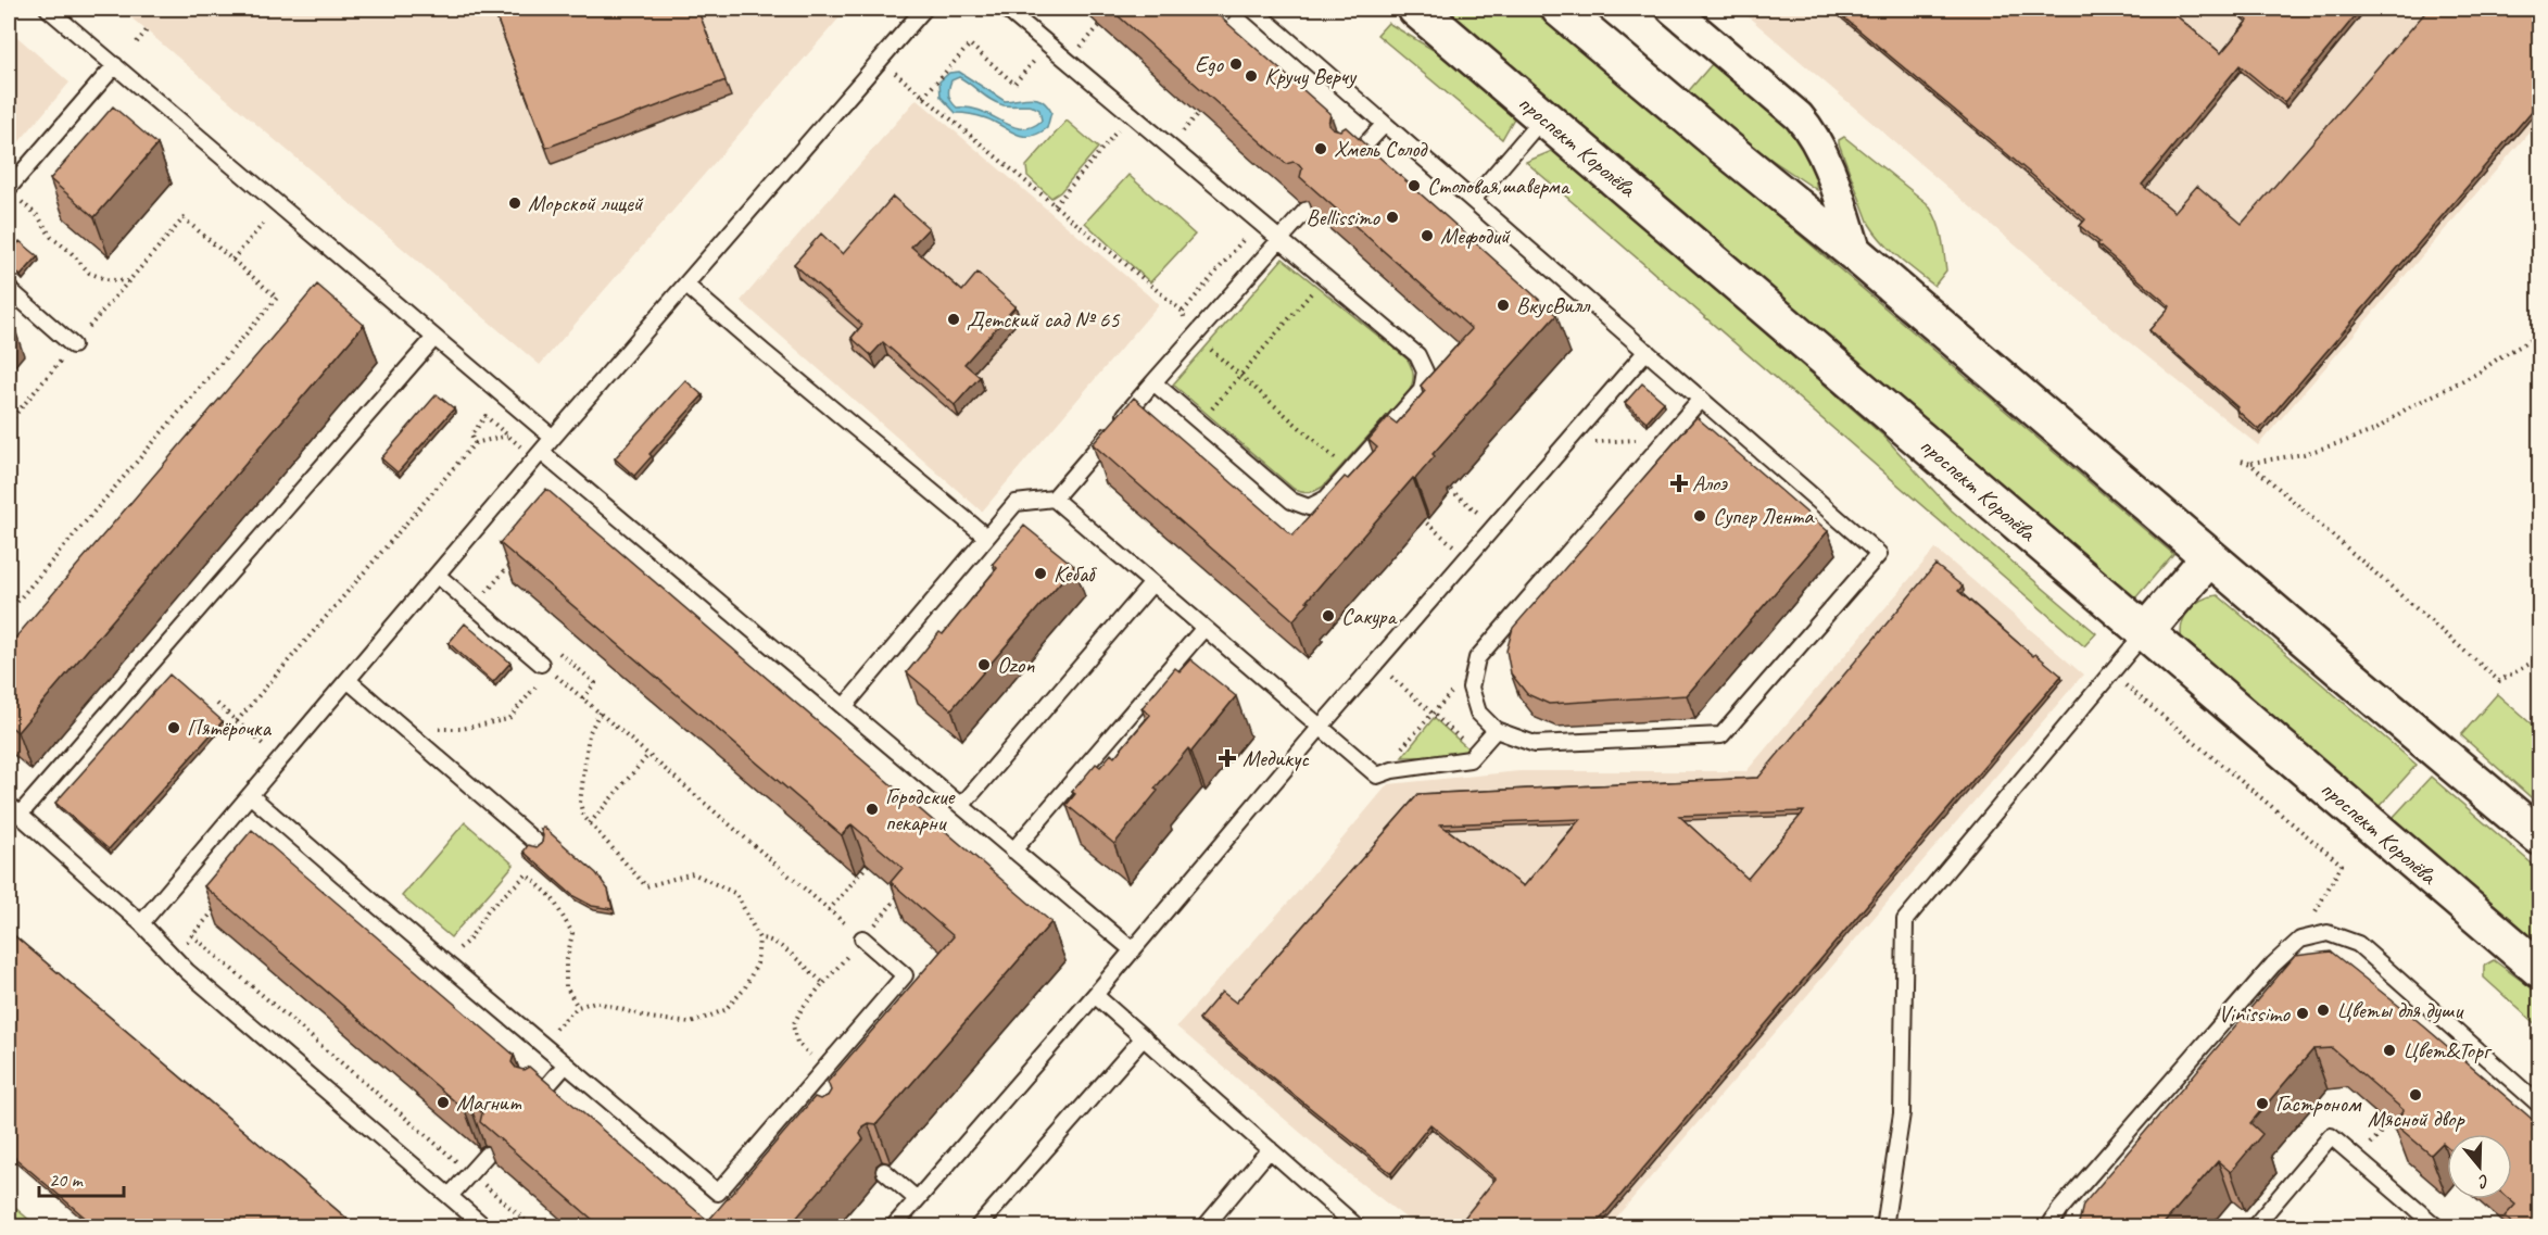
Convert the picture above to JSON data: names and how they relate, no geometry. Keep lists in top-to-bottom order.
{
  "streets": {
    "street": ["проспект Королёва"]
  },
  "places": {
    "other": [
      "Ego",
      "Кручу Верчу",
      "Хмель Солод",
      "Столовая,шаверма",
      "Морской лицей",
      "Bellissimo",
      "Мефодий",
      "ВкусВилл",
      "Детский сад № 65",
      "Супер Лента",
      "Кебаб",
      "Сакура",
      "Ozon",
      "Пятёрочка",
      "Городские пекарни",
      "Цветы для души",
      "Vinissimo",
      "Цвет&Торг",
      "Мясной двор",
      "Магнит",
      "Гастроном"
    ],
    "health": ["Алоэ", "Медикус"]
  },
  "scale_bar": "20 m",
  "north": "bottom"
}
